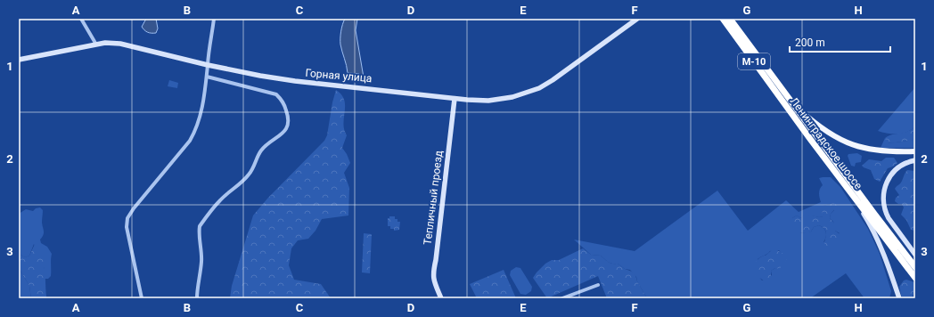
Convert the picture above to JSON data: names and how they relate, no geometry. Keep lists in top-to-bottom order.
{
  "streets": {
    "highway": ["М-10", "Ленинградское шоссе"],
    "street": ["Горная улица", "Тепличный проезд"]
  },
  "crossings": [
    ["Горная улица", "Тепличный проезд"]
  ],
  "scale_bar": "200 m",
  "grid": {
    "columns": [
      "A",
      "B",
      "C",
      "D",
      "E",
      "F",
      "G",
      "H"
    ],
    "rows": ["1", "2", "3"]
  }
}
